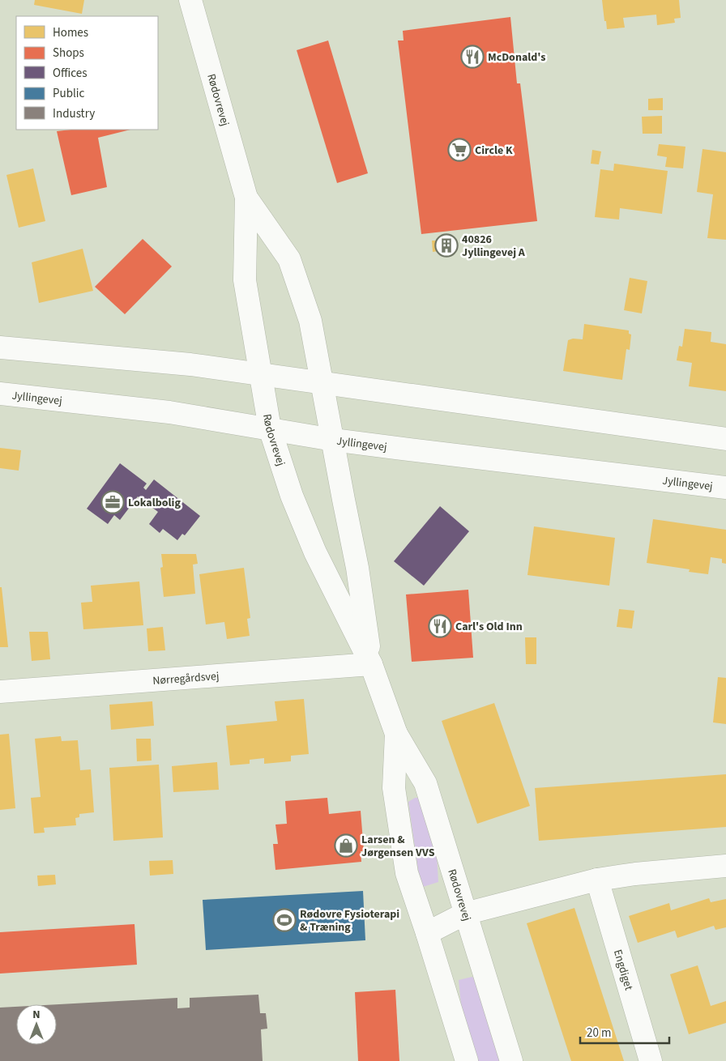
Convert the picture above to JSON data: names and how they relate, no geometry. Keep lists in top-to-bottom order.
{
  "streets": {
    "street": [
      "Rødovrevej",
      "Jyllingevej",
      "Nørregårdsvej",
      "Engdiget"
    ]
  },
  "crossings": [
    ["Rødovrevej", "Jyllingevej"],
    ["Rødovrevej", "Nørregårdsvej"]
  ],
  "places": {
    "restaurant": ["McDonald's", "Carl's Old Inn"],
    "supermarket": ["Circle K"],
    "building": ["40826 Jyllingevej A"],
    "office": ["Lokalbolig"],
    "shop": ["Larsen & Jørgensen VVS"],
    "sports": ["Rødovre Fysioterapi & Træning"]
  },
  "legend": [
    "Homes",
    "Shops",
    "Offices",
    "Public",
    "Industry"
  ],
  "scale_bar": "20 m",
  "north": "top"
}
